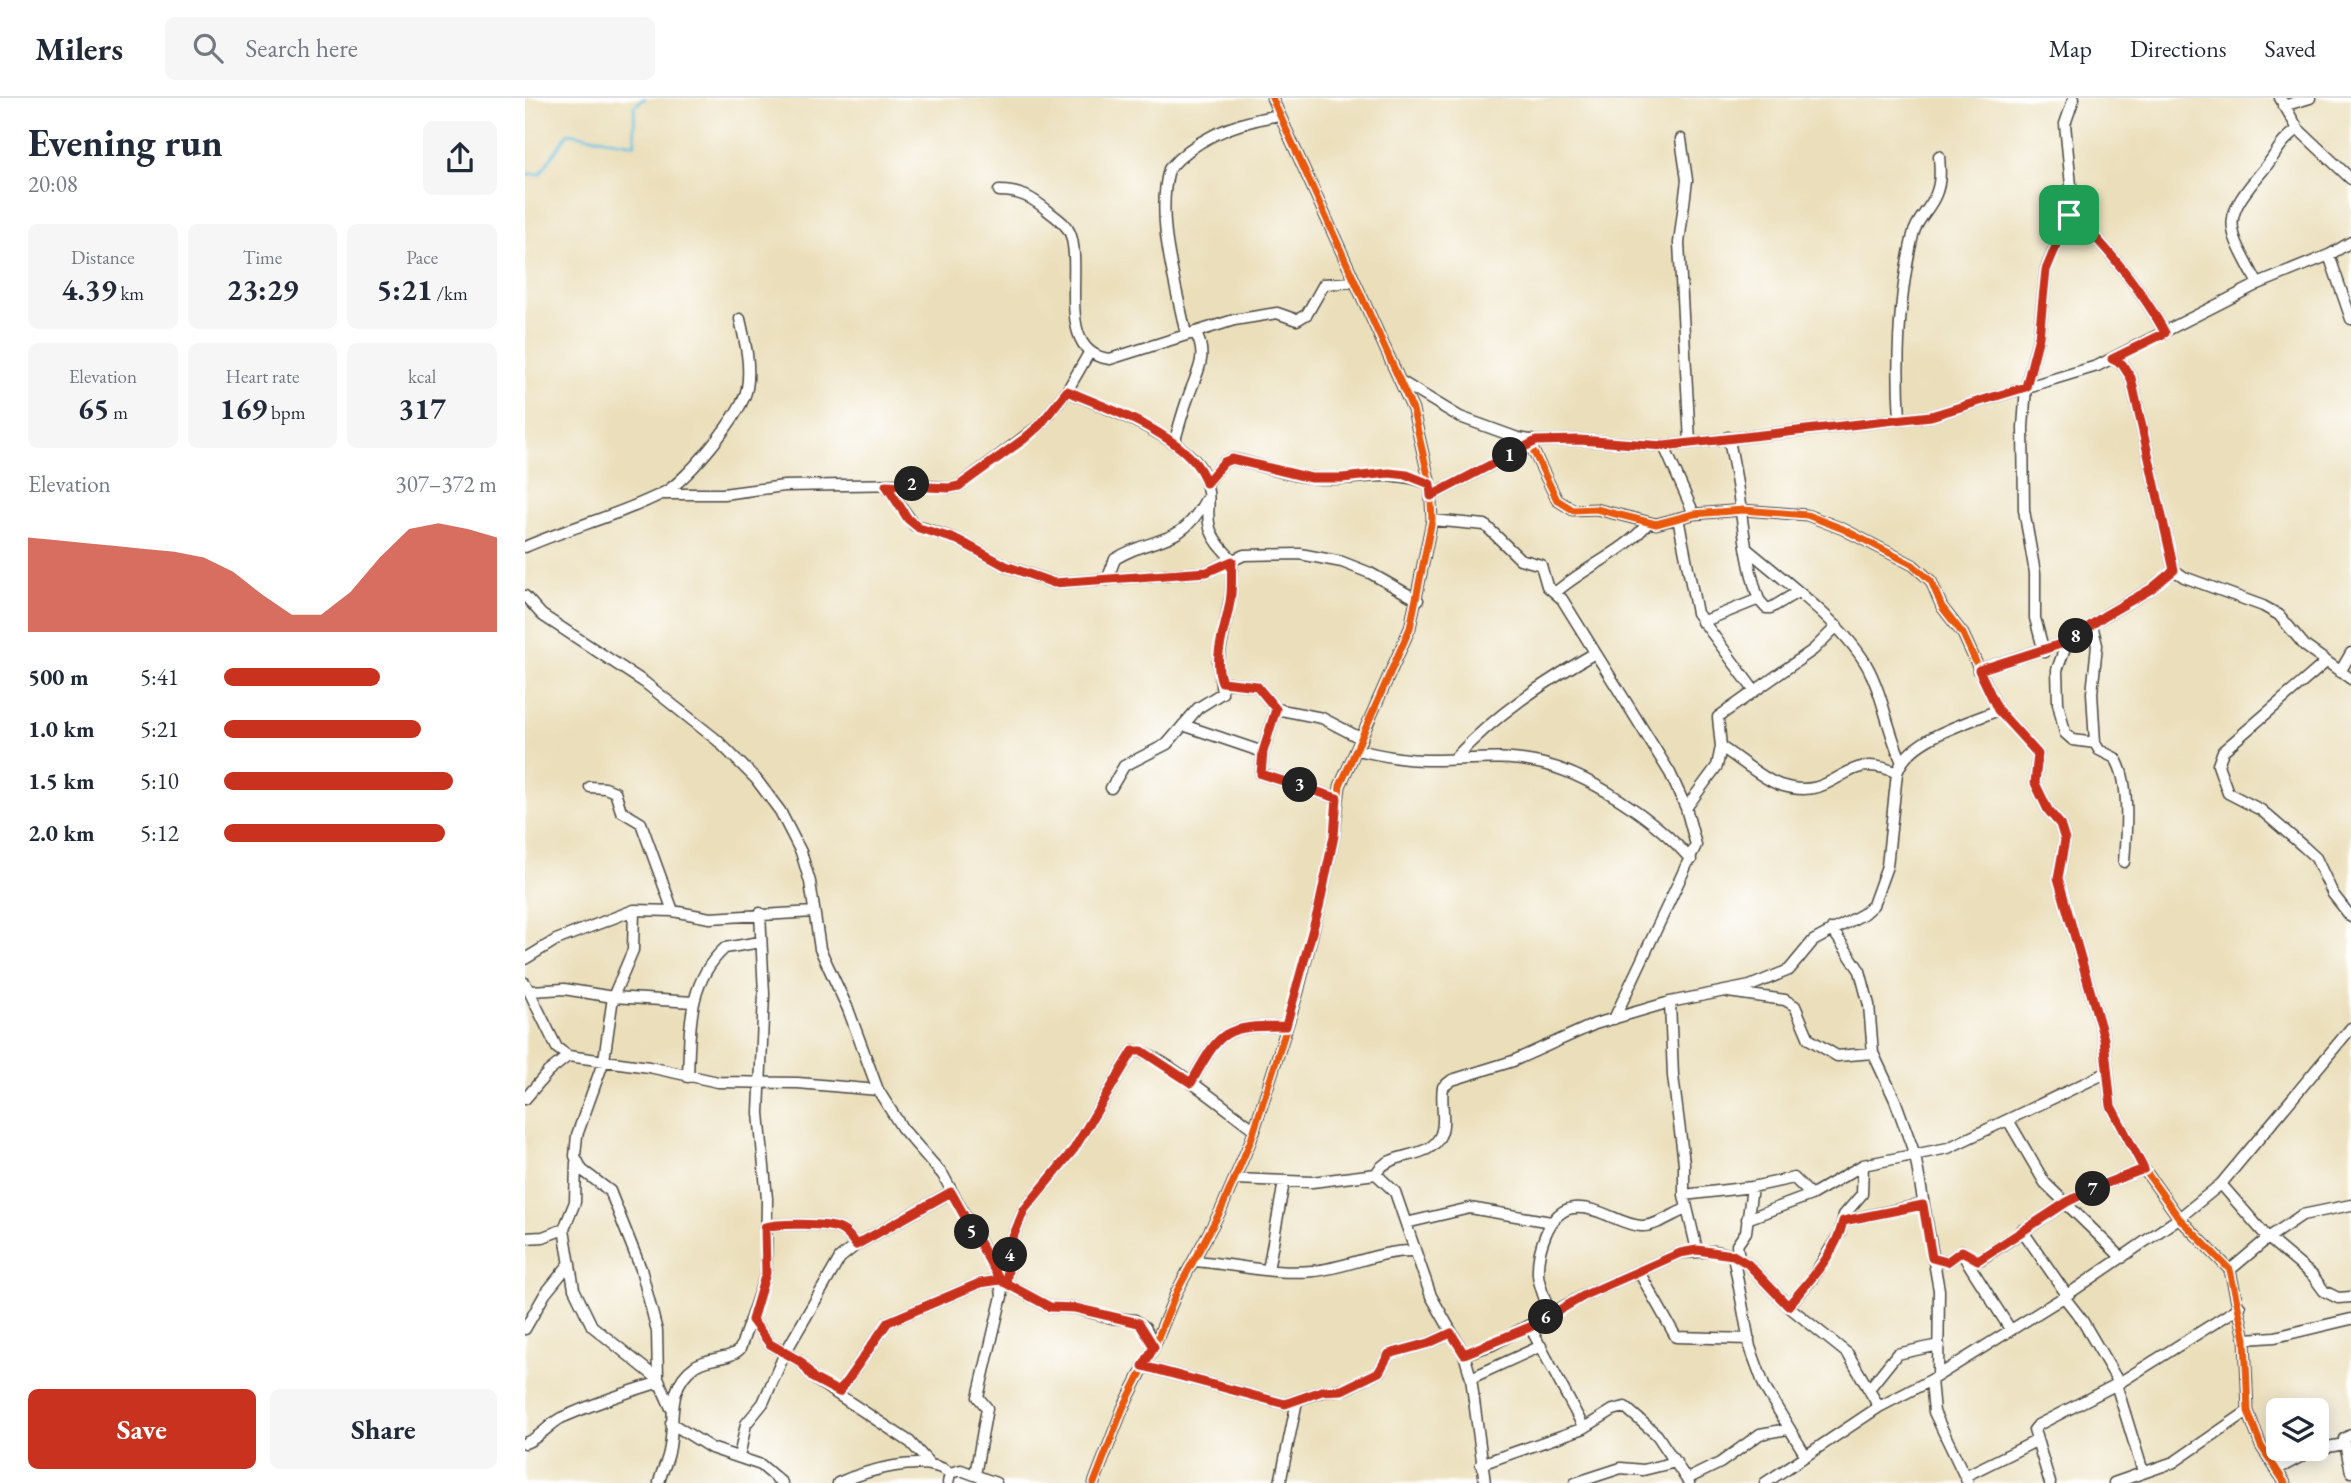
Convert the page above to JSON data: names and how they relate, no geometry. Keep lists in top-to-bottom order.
{
  "page": {
    "header": "Milers",
    "search": "Search here",
    "nav": ["Map", "Directions", "Saved"],
    "heading": ["Evening run", "20:08"],
    "stats": [
      ["Distance", "4.39 km"],
      ["Time", "23:29"],
      ["Pace", "5:21 /km"],
      ["Elevation", "65 m"],
      ["Heart rate", "169 bpm"],
      ["kcal", "317"]
    ],
    "pins": [
      "1",
      "2",
      "8",
      "3",
      "7",
      "5",
      "4",
      "6"
    ],
    "chart": ["Elevation", "307–372 m"],
    "list": [
      {
        "name": "500 m",
        "note": "5:41"
      },
      {
        "name": "1.0 km",
        "note": "5:21"
      },
      {
        "name": "1.5 km",
        "note": "5:10"
      },
      {
        "name": "2.0 km",
        "note": "5:12"
      }
    ],
    "buttons": ["Save", "Share"]
  }
}
